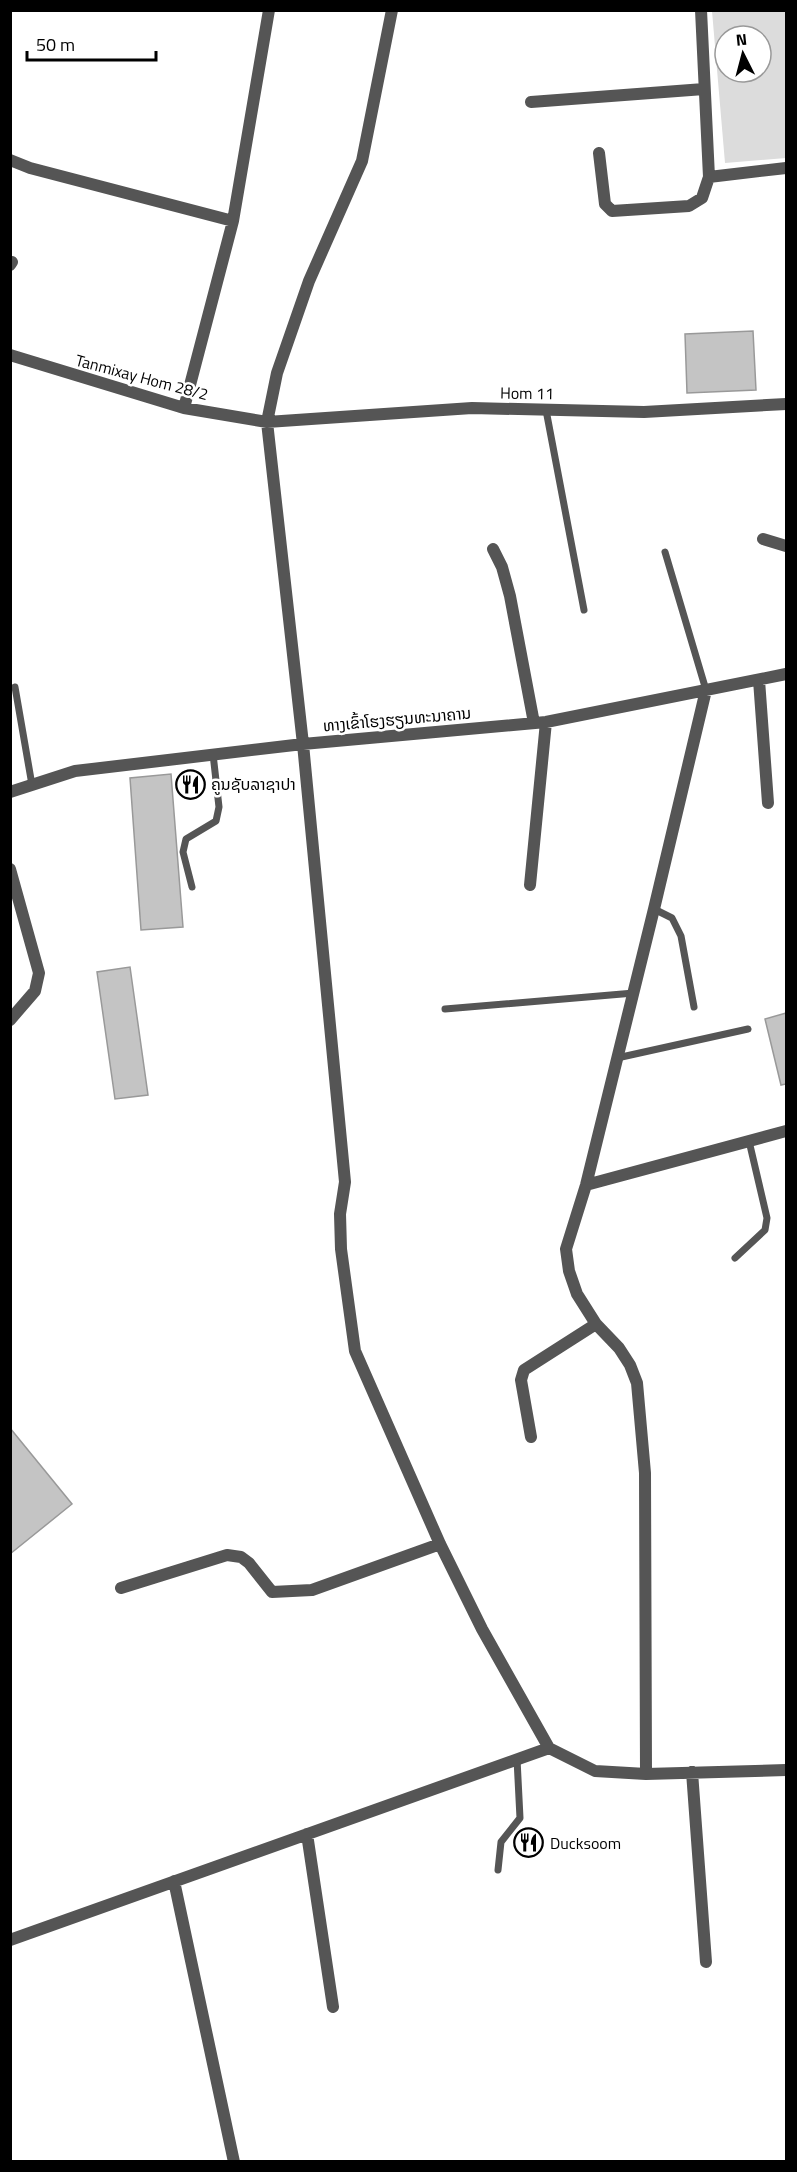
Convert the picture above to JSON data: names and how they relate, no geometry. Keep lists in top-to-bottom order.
{
  "streets": {
    "street": ["Tanmixay Hom 28/2", "Hom 11", "ທາງເຂົ້າໂຮງຮຽນທະນາຄານ"]
  },
  "crossings": [
    ["Tanmixay Hom 28/2", "Hom 11"]
  ],
  "places": {
    "restaurant": ["ຄູນຊັບລາຊາປາ", "Ducksoom"]
  },
  "scale_bar": "50 m",
  "north": "top"
}
